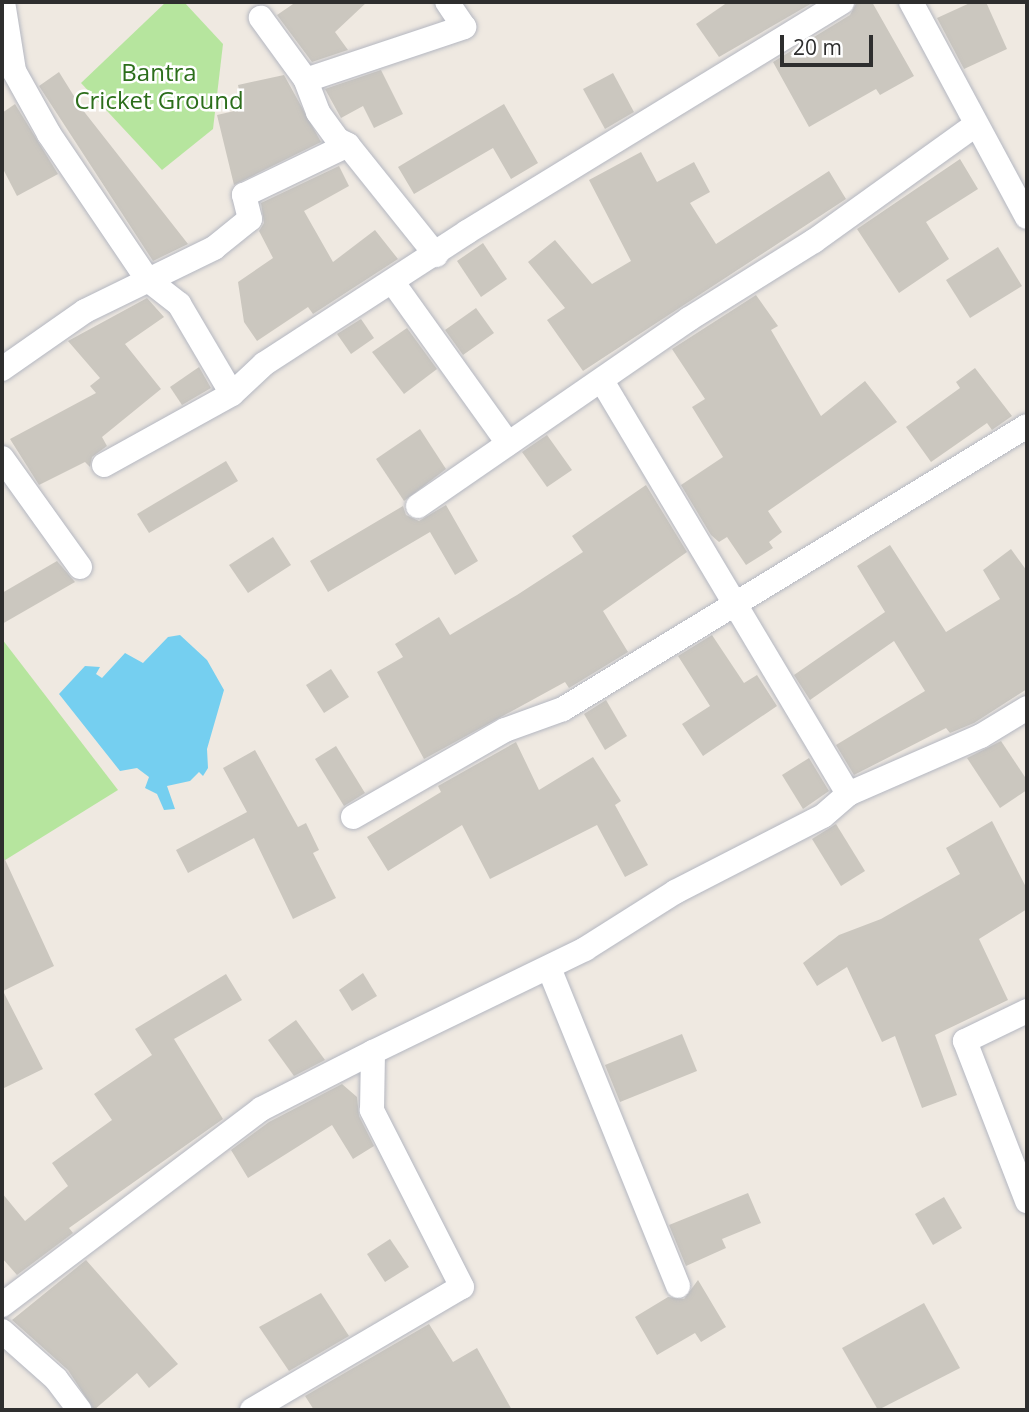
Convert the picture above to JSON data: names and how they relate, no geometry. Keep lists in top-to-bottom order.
{
  "parks": ["Bantra Cricket Ground"],
  "scale_bar": "20 m"
}
